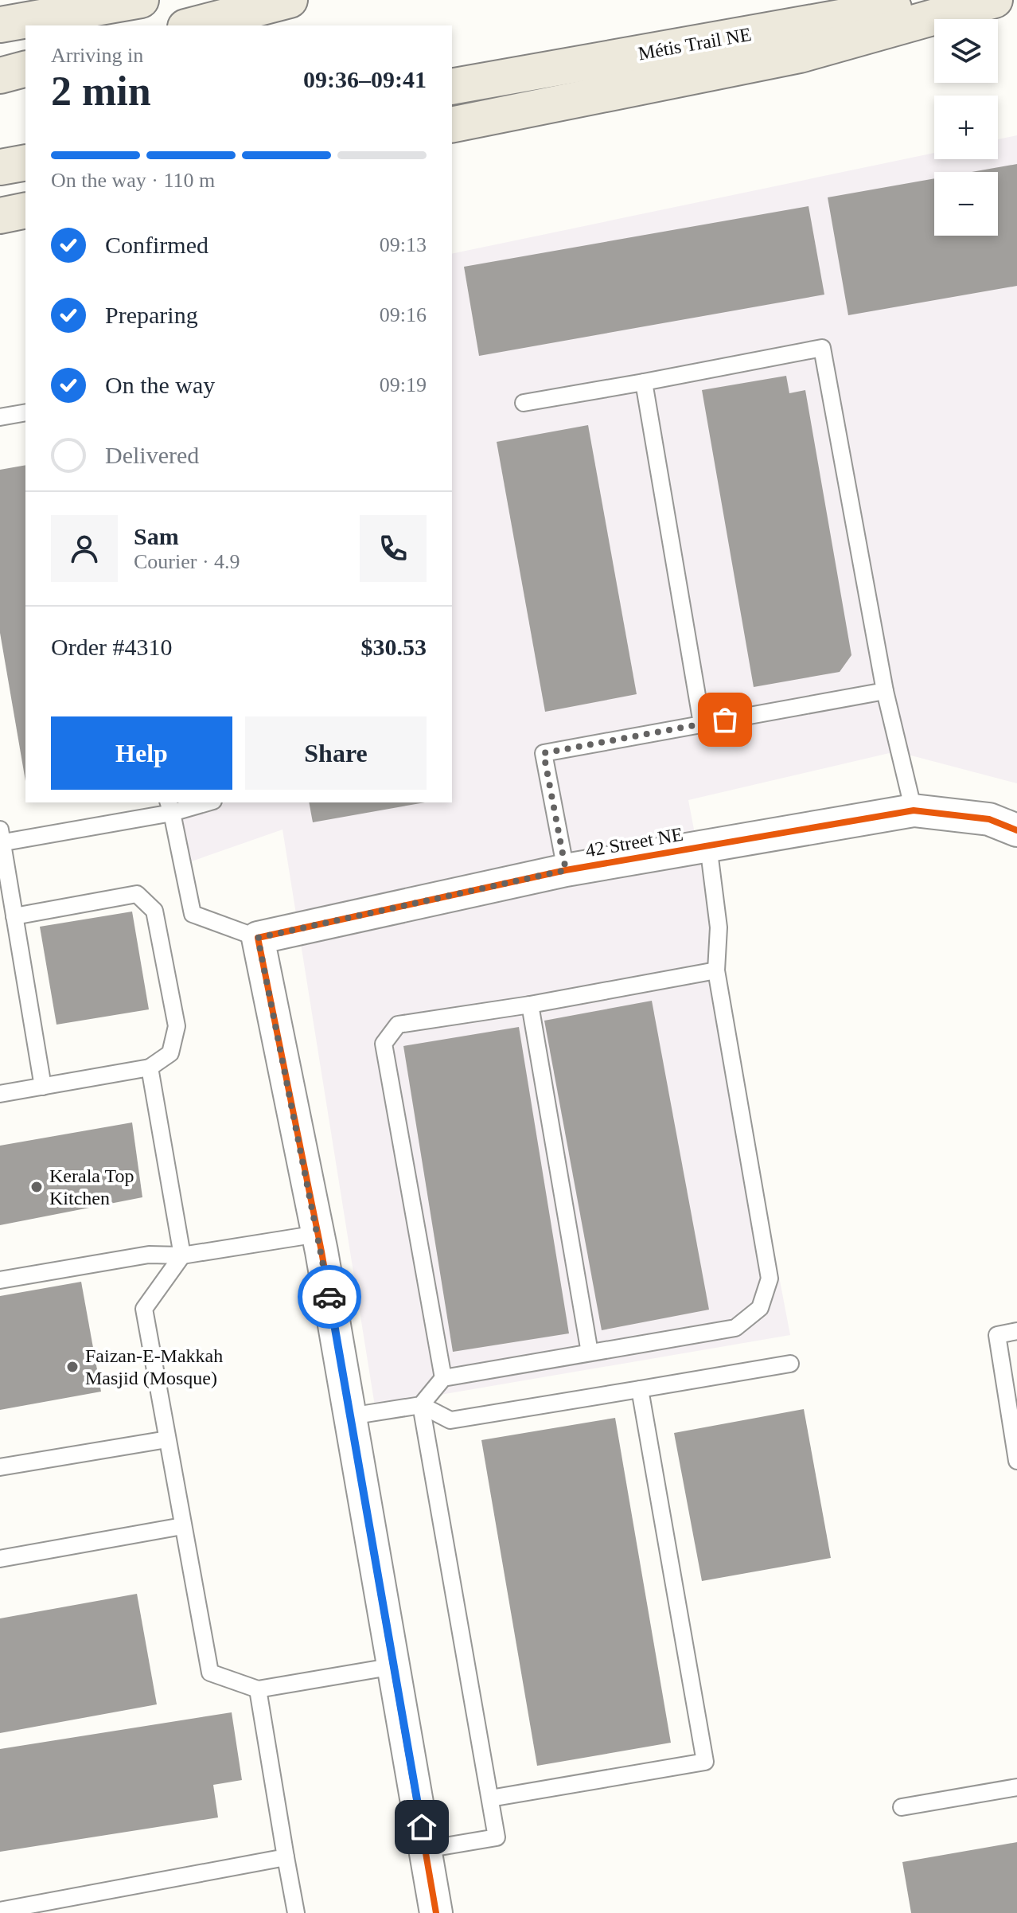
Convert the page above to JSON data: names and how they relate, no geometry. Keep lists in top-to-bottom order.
{
  "streets": {
    "main road": ["Métis Trail NE"],
    "street": ["42 Street NE"]
  },
  "places": ["Kerala Top Kitchen", "Faizan-E-Makkah Masjid (Mosque)"],
  "page": {
    "map_buttons": ["+", "−"],
    "heading": ["2 min", "Arriving in", "09:36–09:41"],
    "panel": [
      "Sam",
      "Courier · 4.9",
      "Order #4310",
      "$30.53"
    ],
    "bar": "On the way · 110 m",
    "list": [
      ["Confirmed", "09:13"],
      ["Preparing", "09:16"],
      ["On the way", "09:19"],
      "Delivered"
    ],
    "buttons": ["Help", "Share"]
  }
}
